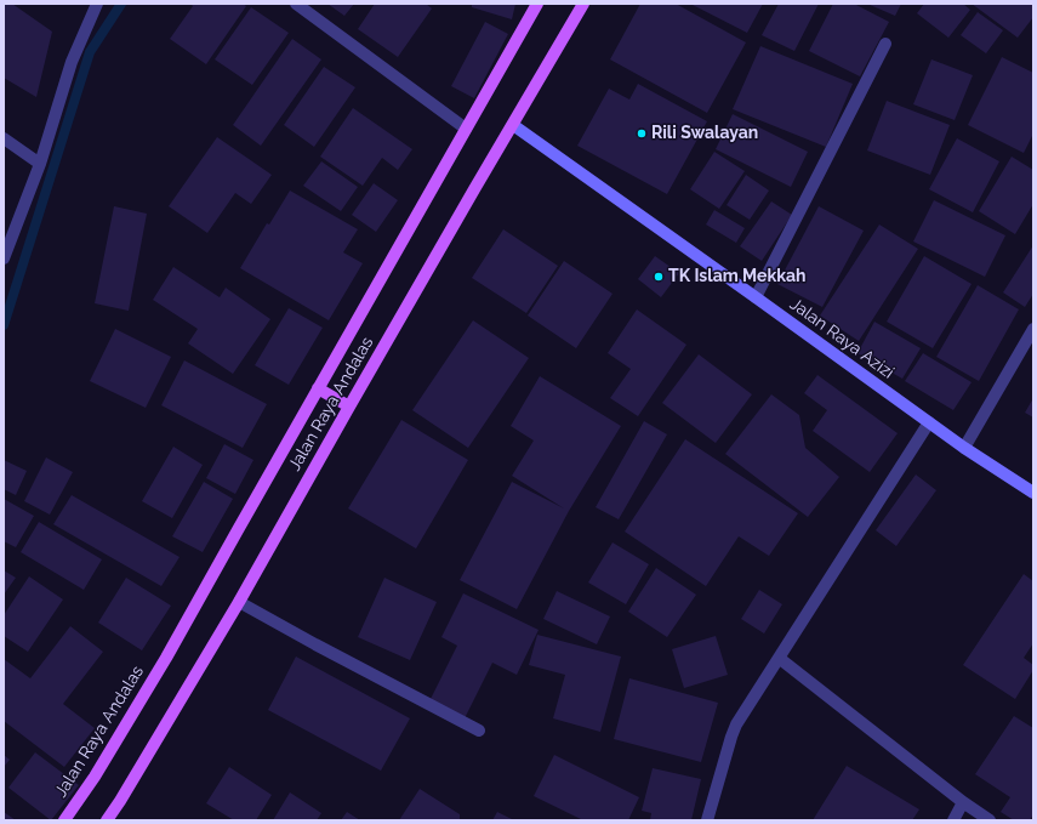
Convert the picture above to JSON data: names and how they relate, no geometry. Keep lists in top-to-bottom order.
{
  "streets": {
    "main road": ["Jalan Raya Andalas"],
    "street": ["Jalan Raya Azizi"]
  },
  "crossings": [
    ["Jalan Raya Azizi", "Jalan Raya Andalas"]
  ],
  "places": ["Rili Swalayan", "TK Islam Mekkah"]
}
